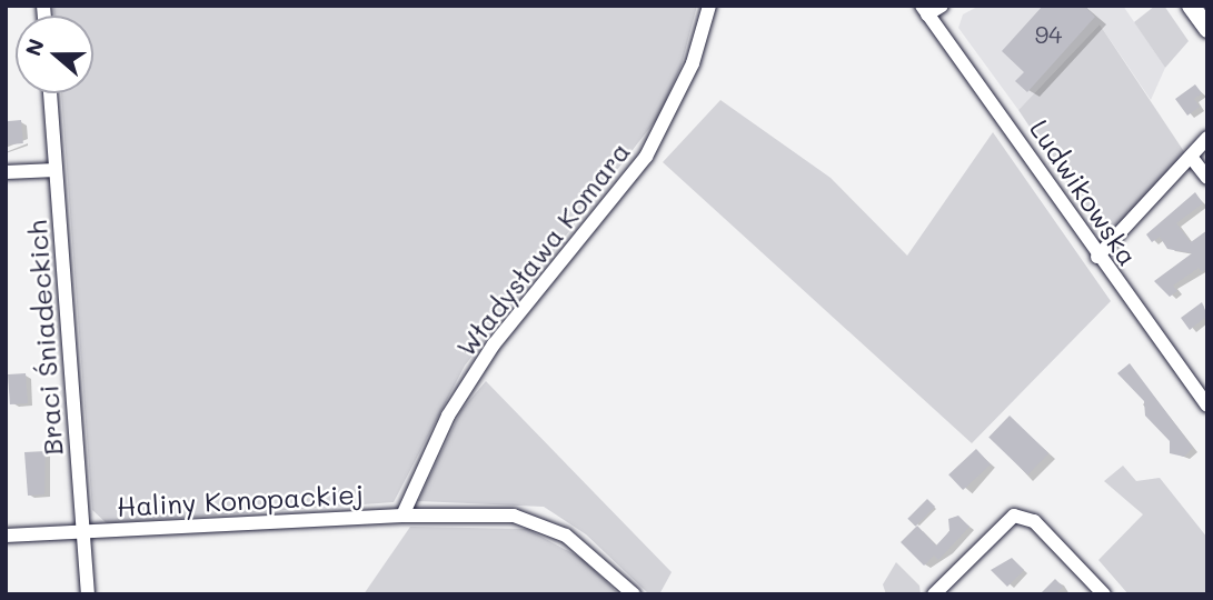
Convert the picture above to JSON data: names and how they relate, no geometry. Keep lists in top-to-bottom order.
{
  "streets": {
    "street": [
      "Ludwikowska",
      "Władysława Komara",
      "Braci Śniadeckich",
      "Haliny Konopackiej"
    ]
  },
  "crossings": [
    ["Władysława Komara", "Haliny Konopackiej"],
    ["Braci Śniadeckich", "Haliny Konopackiej"]
  ],
  "house_numbers": ["94"],
  "north": "left"
}
